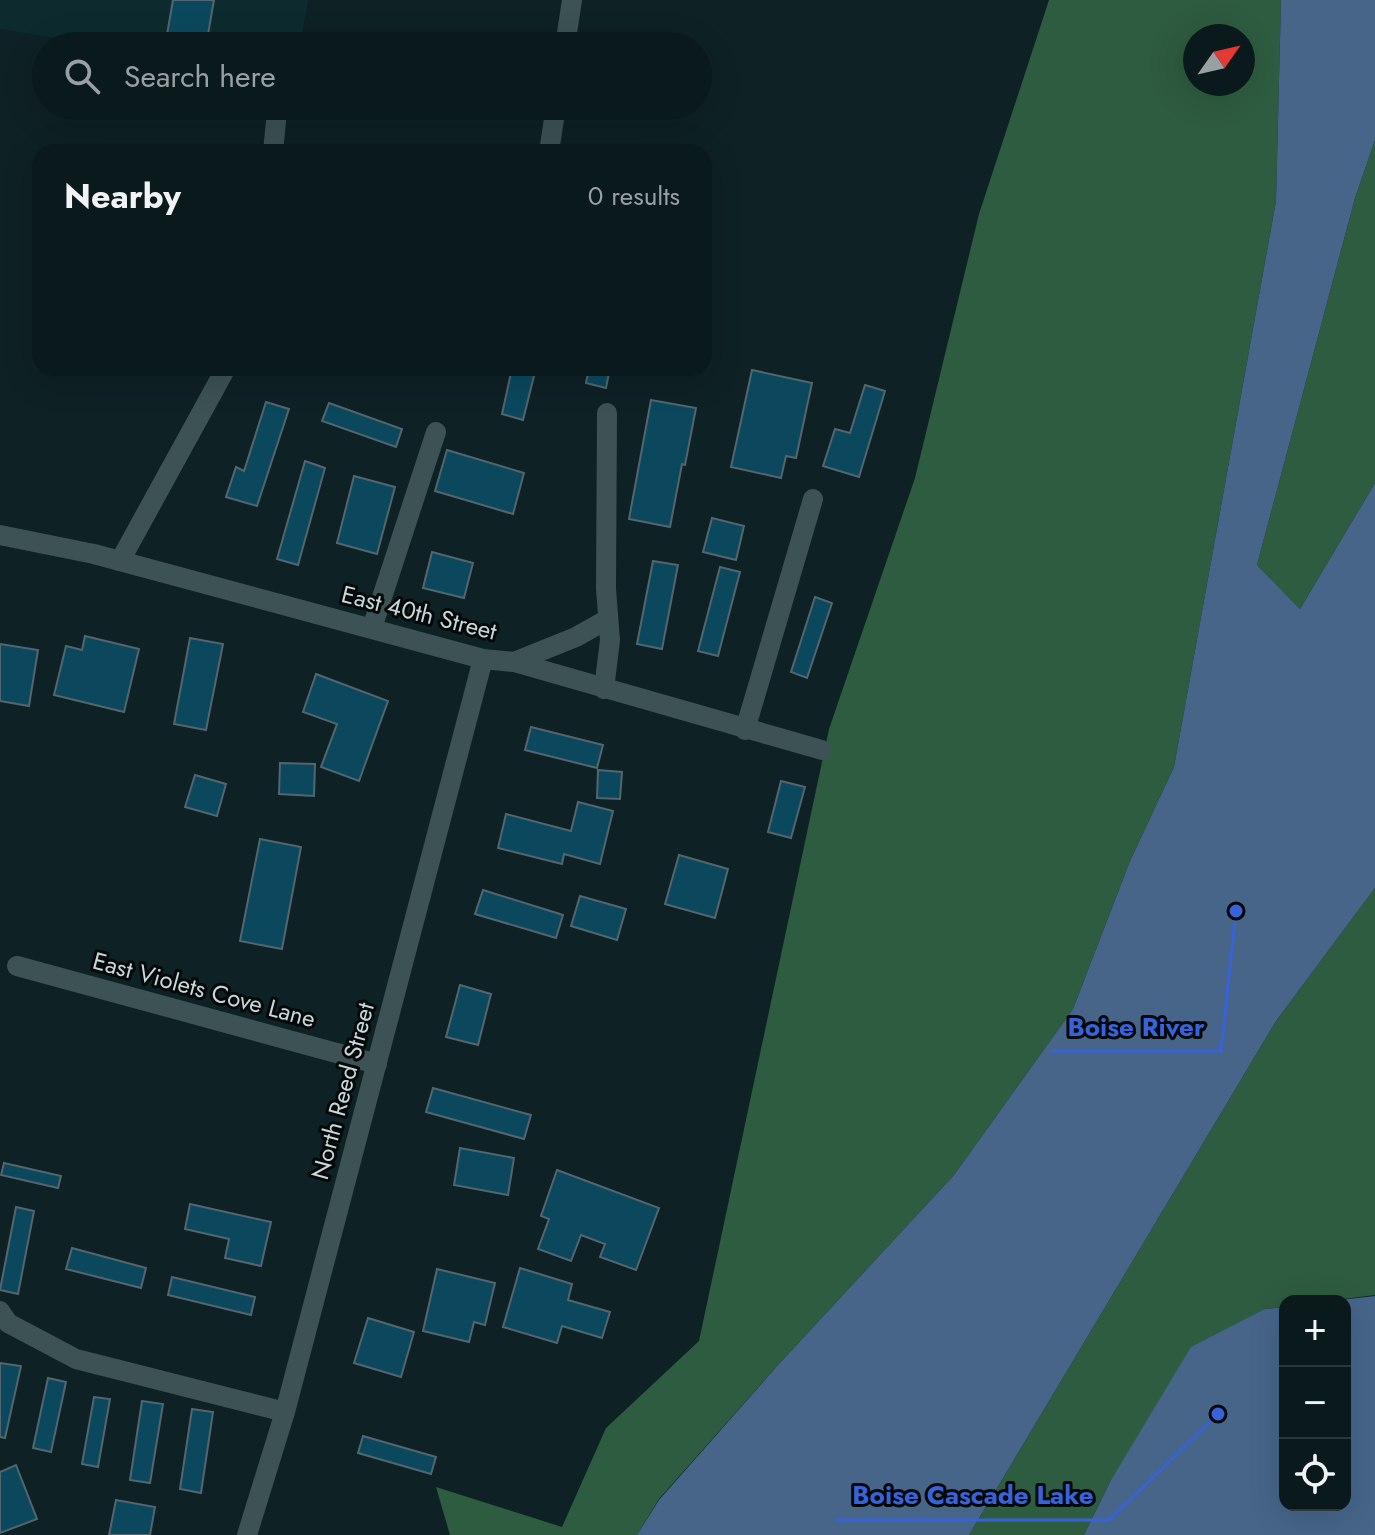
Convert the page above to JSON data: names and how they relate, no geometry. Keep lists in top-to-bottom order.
{
  "streets": {
    "street": ["East 40th Street", "East Violets Cove Lane", "North Reed Street"]
  },
  "crossings": [
    ["East 40th Street", "North Reed Street"],
    ["East Violets Cove Lane", "North Reed Street"]
  ],
  "places": ["Boise River", "Boise Cascade Lake"],
  "north": "top right",
  "page": {
    "search": "Search here",
    "heading": ["Nearby", "0 results"],
    "map_buttons": ["+", "−"]
  }
}
